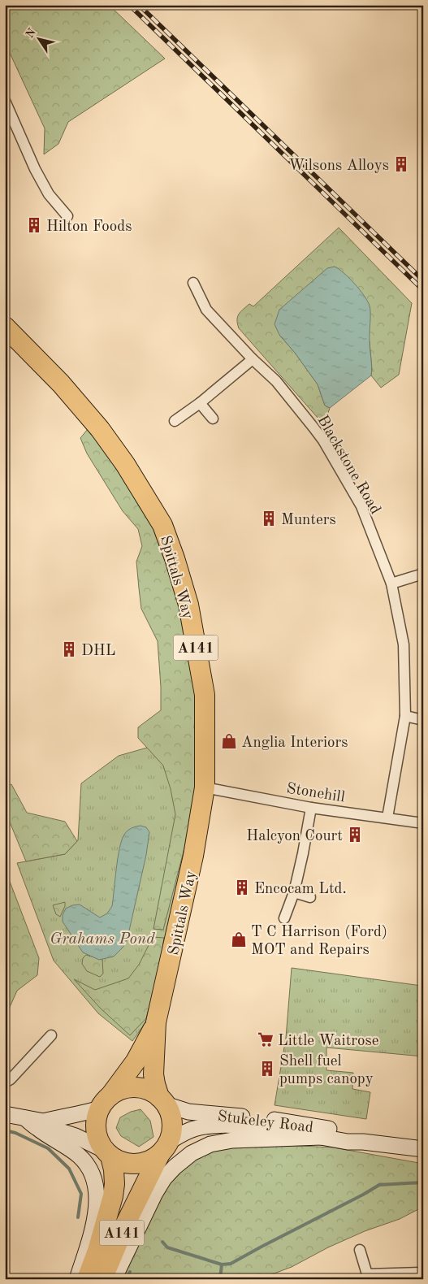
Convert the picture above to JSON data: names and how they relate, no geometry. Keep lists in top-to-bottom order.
{
  "streets": {
    "highway": ["Spittals Way", "A141"],
    "main road": ["Stukeley Road"],
    "street": ["Blackstone Road", "Stonehill"]
  },
  "crossings": [
    ["Blackstone Road", "Stonehill"],
    ["Spittals Way", "A141"],
    ["Spittals Way", "Stonehill"],
    ["Spittals Way", "Stukeley Road"],
    ["A141", "Stukeley Road"]
  ],
  "water": ["Grahams Pond"],
  "places": {
    "building": [
      "Wilsons Alloys",
      "Hilton Foods",
      "Munters",
      "DHL",
      "Halcyon Court",
      "Encocam Ltd.",
      "Shell fuel pumps canopy"
    ],
    "shop": ["Anglia Interiors", "T C Harrison (Ford) MOT and Repairs"],
    "supermarket": ["Little Waitrose"]
  },
  "north": "top left"
}
